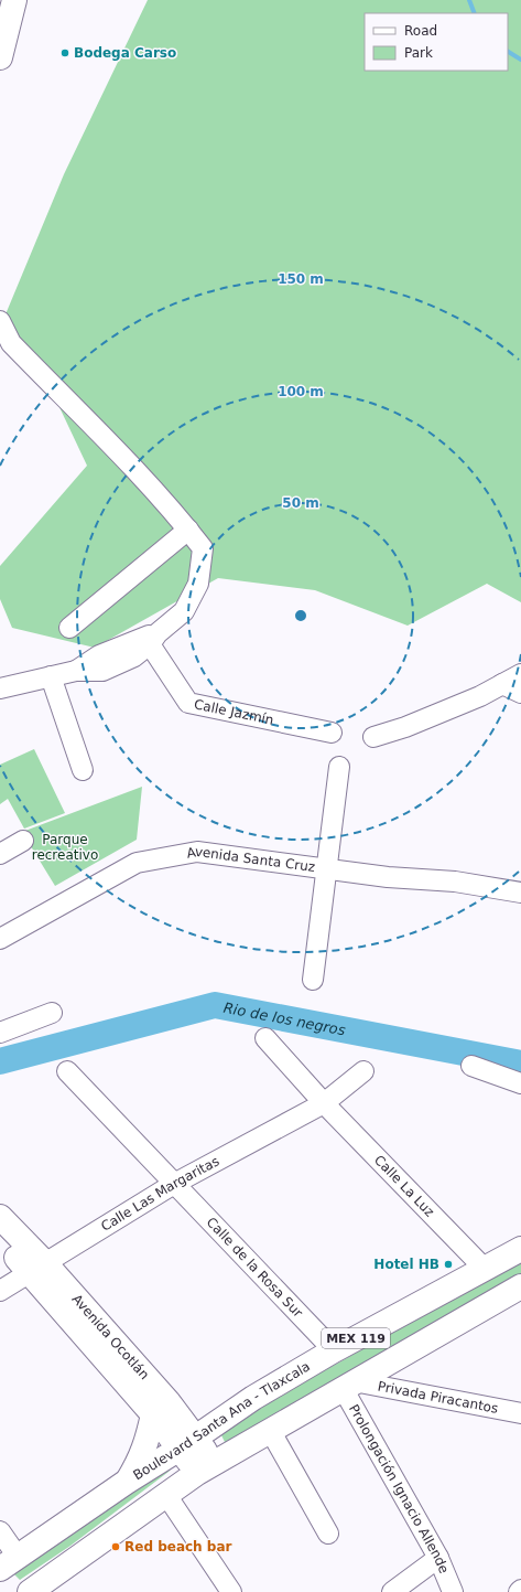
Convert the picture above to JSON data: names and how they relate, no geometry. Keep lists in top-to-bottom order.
{
  "streets": {
    "main road": ["Avenida Ocotlán", "MEX 119", "Boulevard Santa Ana - Tlaxcala"],
    "street": [
      "Calle Jazmín",
      "Avenida Santa Cruz",
      "Calle La Luz",
      "Calle Las Margaritas",
      "Calle de la Rosa Sur",
      "Privada Piracantos",
      "Prolongación Ignacio Allende"
    ]
  },
  "crossings": [
    ["Calle La Luz", "Calle Las Margaritas"],
    ["Calle La Luz", "Boulevard Santa Ana - Tlaxcala"],
    ["Calle Las Margaritas", "Calle de la Rosa Sur"],
    ["Calle Las Margaritas", "Avenida Ocotlán"],
    ["Calle de la Rosa Sur", "Boulevard Santa Ana - Tlaxcala"],
    ["Avenida Ocotlán", "MEX 119"],
    ["Avenida Ocotlán", "Boulevard Santa Ana - Tlaxcala"],
    ["MEX 119", "Privada Piracantos"],
    ["MEX 119", "Prolongación Ignacio Allende"],
    ["Privada Piracantos", "Prolongación Ignacio Allende"]
  ],
  "water": ["Rio de los negros"],
  "parks": ["Parque recreativo"],
  "places": ["Bodega Carso", "Hotel HB", "Red beach bar"],
  "legend": ["Road", "Park"],
  "rings": ["150 m", "100 m", "50 m"]
}
